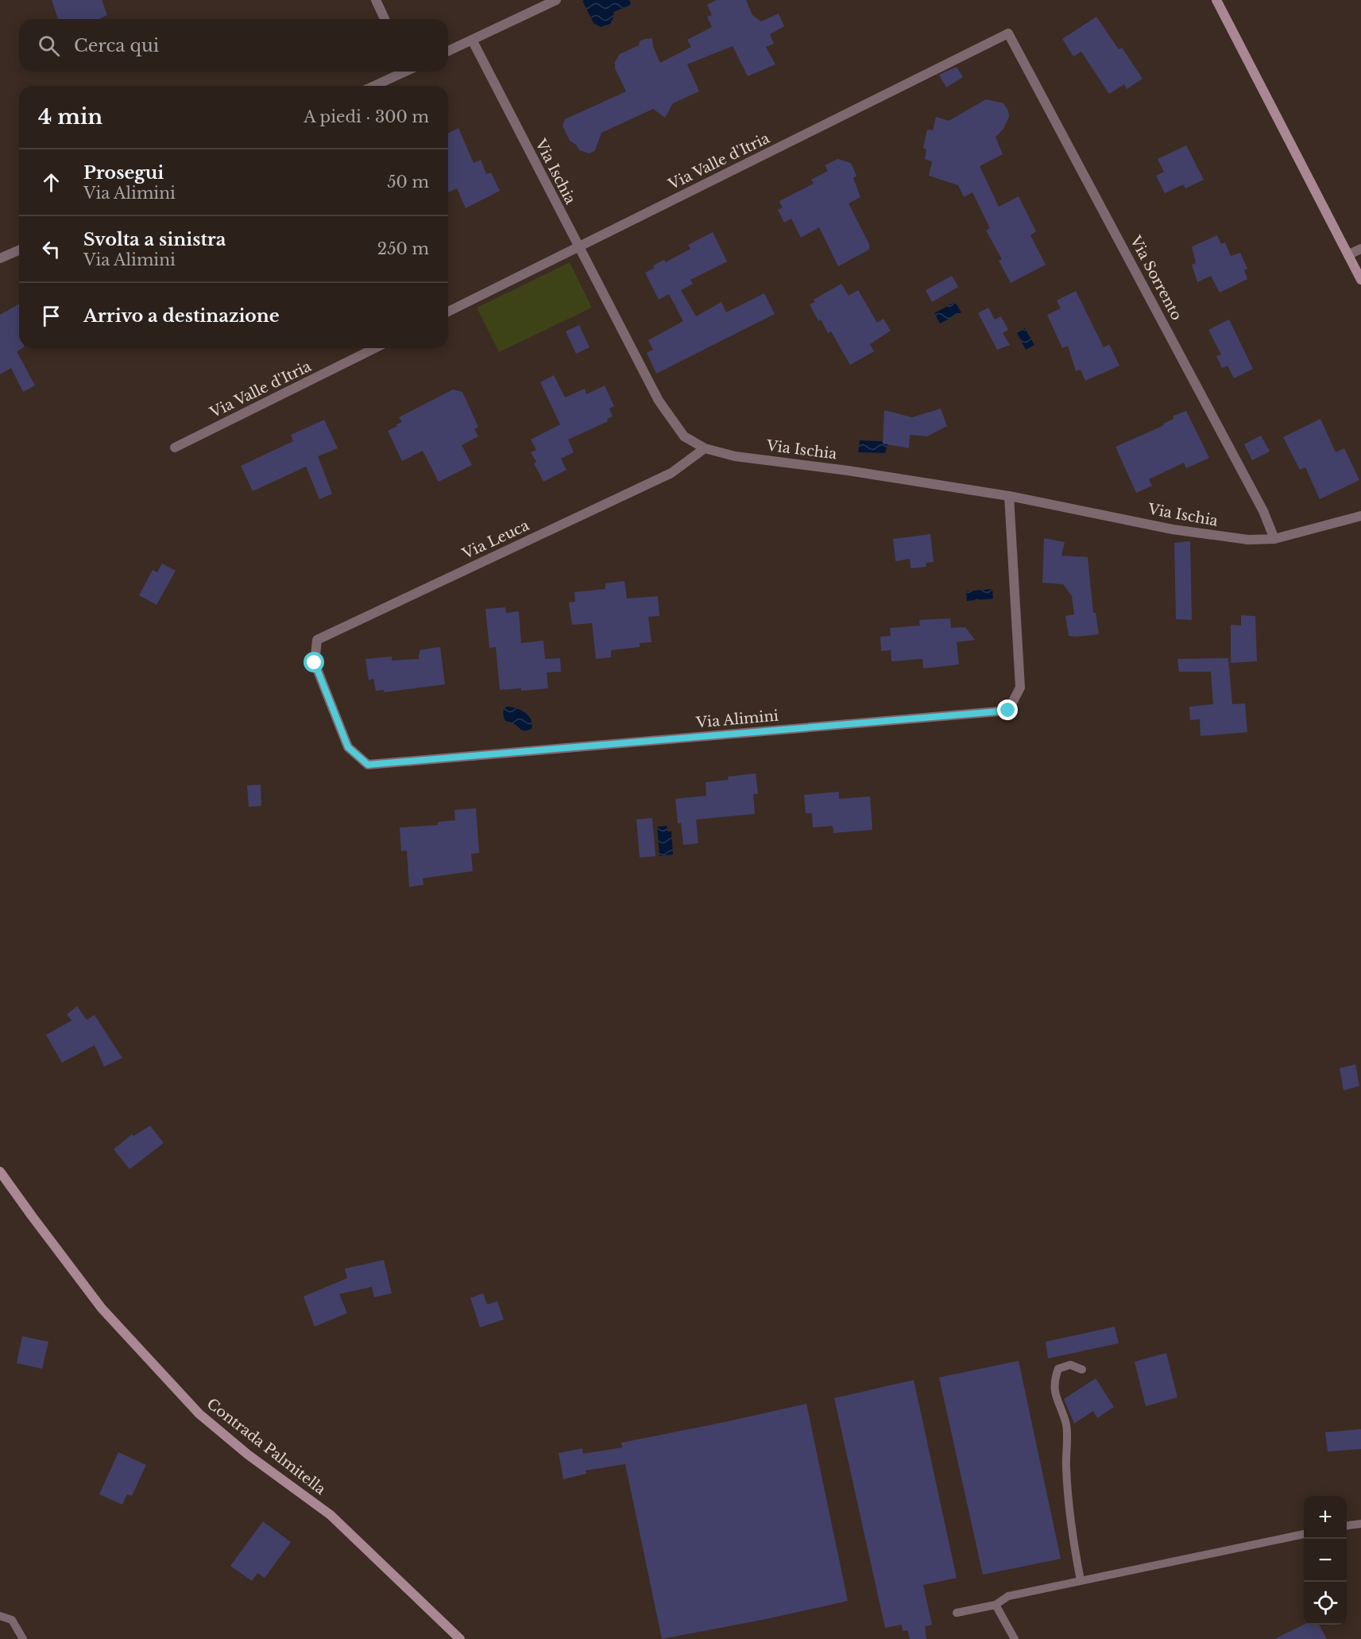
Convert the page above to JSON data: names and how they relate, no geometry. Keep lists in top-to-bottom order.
{
  "streets": {
    "street": [
      "Via Valle d'Itria",
      "Via Ischia",
      "Via Sorrento",
      "Via Leuca",
      "Via Alimini",
      "Contrada Palmitella"
    ]
  },
  "crossings": [
    ["Via Valle d'Itria", "Via Ischia"],
    ["Via Valle d'Itria", "Via Sorrento"],
    ["Via Ischia", "Via Sorrento"],
    ["Via Ischia", "Via Leuca"],
    ["Via Ischia", "Via Alimini"],
    ["Via Leuca", "Via Alimini"]
  ],
  "page": {
    "search": "Cerca qui",
    "heading": ["4 min", "A piedi · 300 m"],
    "list": [
      ["Prosegui", "Via Alimini", "50 m"],
      ["Svolta a sinistra", "Via Alimini", "250 m"],
      "Arrivo a destinazione"
    ],
    "map_buttons": ["+", "−"]
  }
}
